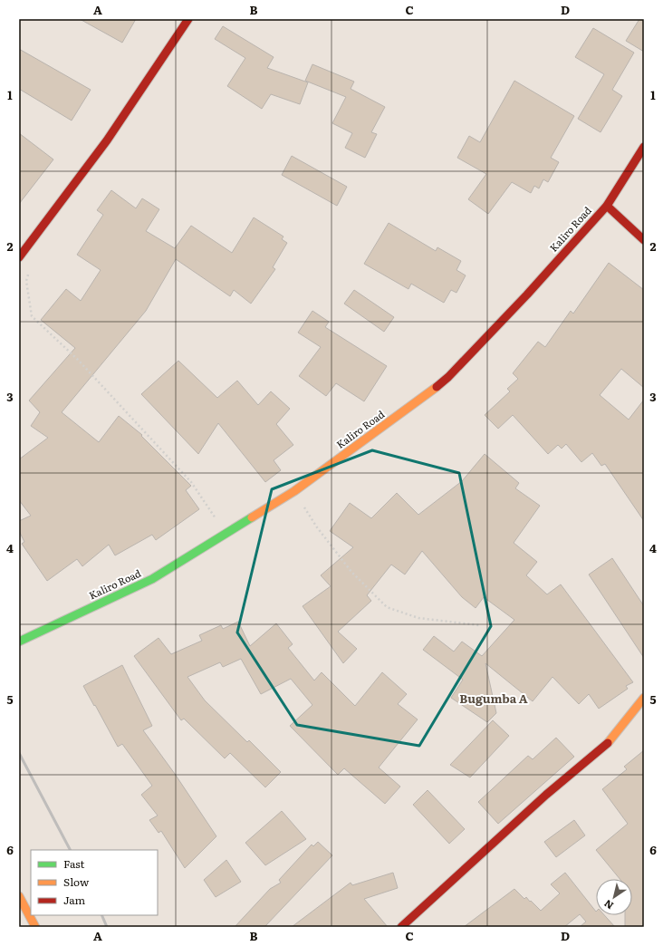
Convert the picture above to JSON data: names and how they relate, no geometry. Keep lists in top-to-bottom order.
{
  "streets": {
    "main road": ["Kaliro Road"]
  },
  "districts": ["Bugumba A"],
  "legend": ["Fast", "Slow", "Jam"],
  "north": "bottom left",
  "grid": {
    "columns": [
      "A",
      "B",
      "C",
      "D"
    ],
    "rows": [
      "1",
      "2",
      "3",
      "4",
      "5",
      "6"
    ]
  }
}
